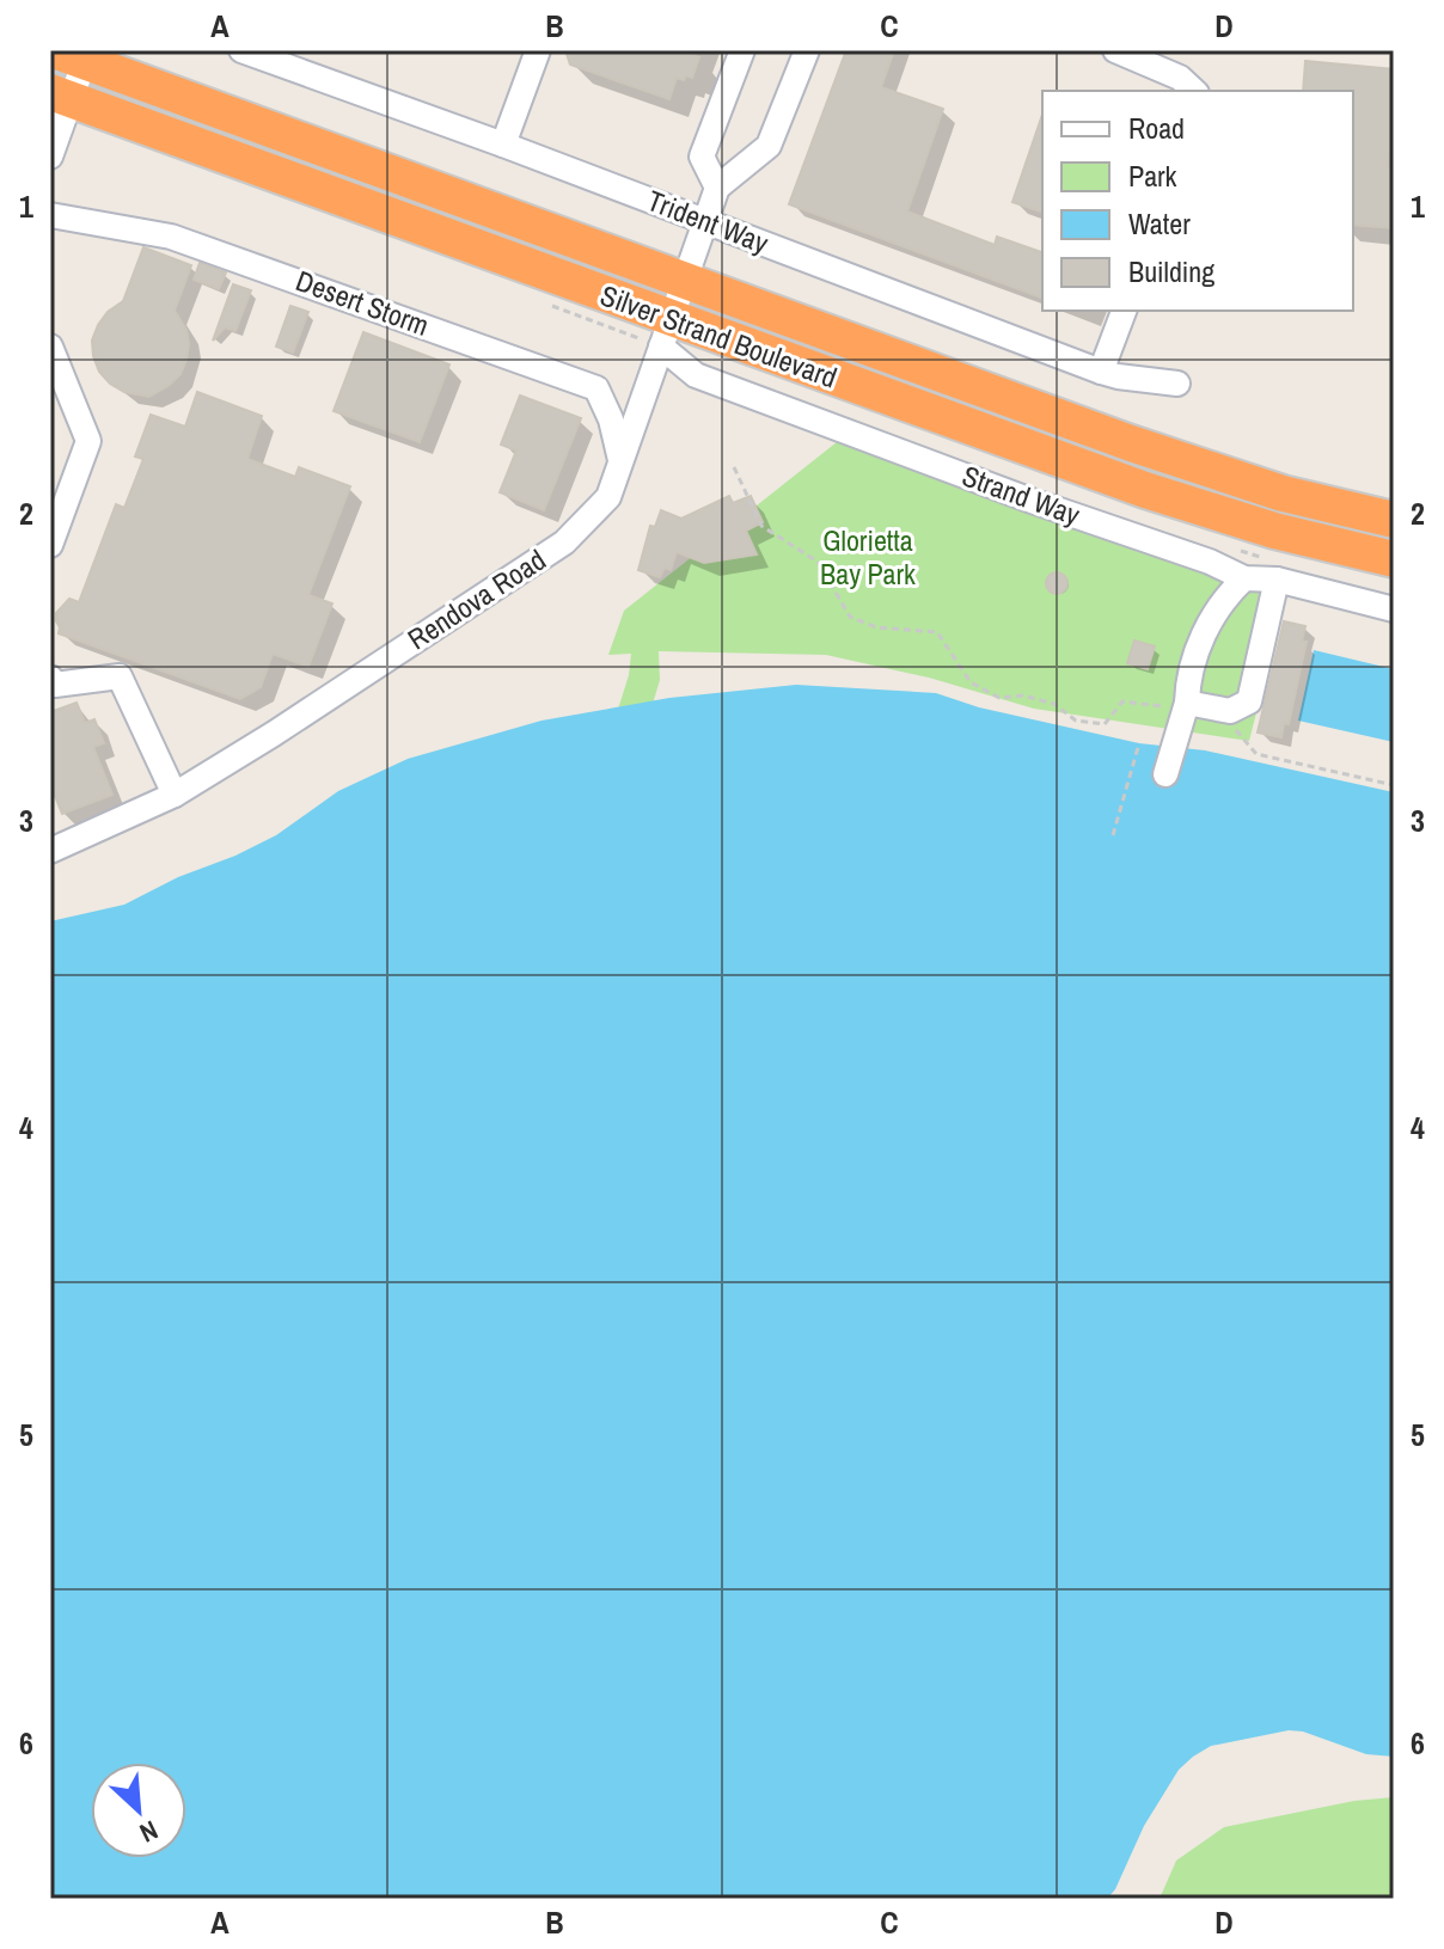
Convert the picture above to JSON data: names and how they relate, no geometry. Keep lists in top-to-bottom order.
{
  "streets": {
    "highway": ["Silver Strand Boulevard"],
    "street": [
      "Trident Way",
      "Desert Storm",
      "Strand Way",
      "Rendova Road"
    ]
  },
  "crossings": [
    ["Trident Way", "Rendova Road"],
    ["Desert Storm", "Rendova Road"],
    ["Silver Strand Boulevard", "Strand Way"],
    ["Silver Strand Boulevard", "Rendova Road"],
    ["Strand Way", "Rendova Road"]
  ],
  "parks": ["Glorietta Bay Park"],
  "legend": [
    "Road",
    "Park",
    "Water",
    "Building"
  ],
  "north": "bottom right",
  "grid": {
    "columns": [
      "A",
      "B",
      "C",
      "D"
    ],
    "rows": [
      "1",
      "2",
      "3",
      "4",
      "5",
      "6"
    ]
  }
}
